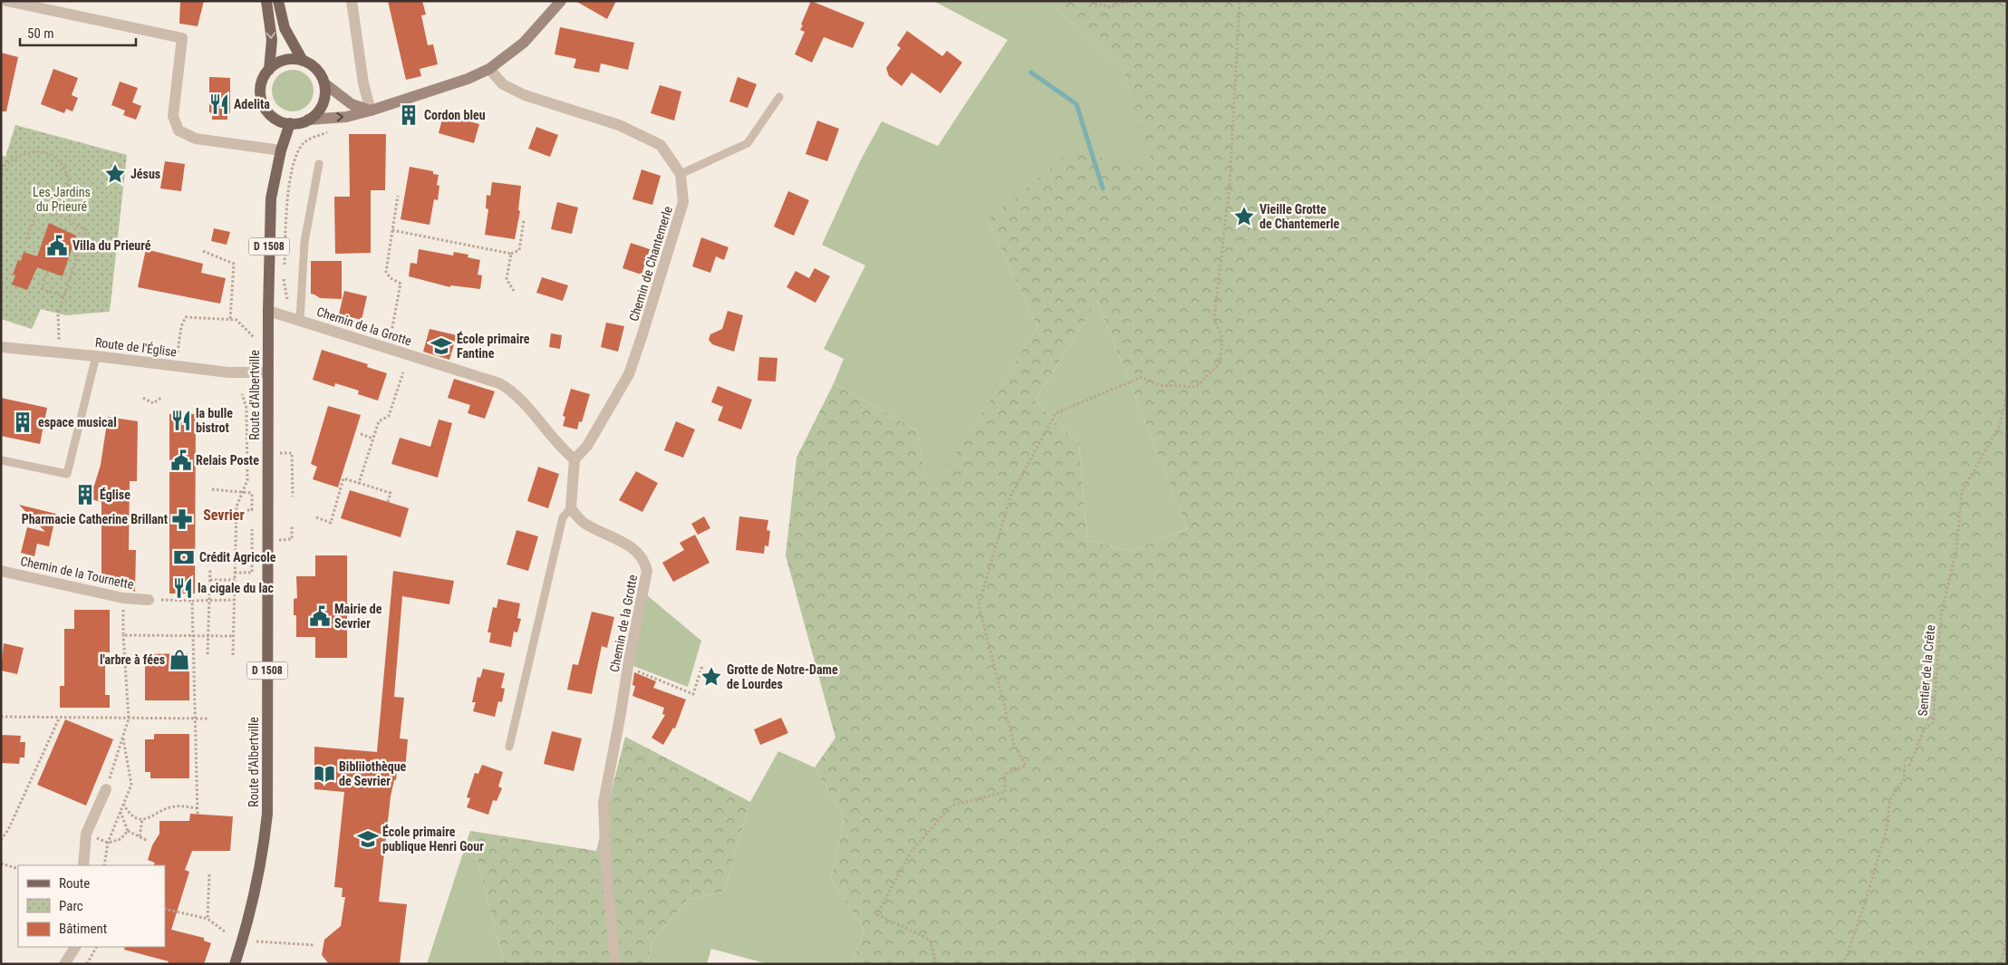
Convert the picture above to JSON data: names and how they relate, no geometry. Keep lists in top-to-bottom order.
{
  "streets": {
    "main road": ["D 1508", "Route d'Albertville"],
    "street": [
      "Chemin de Chantemerle",
      "Chemin de la Grotte",
      "Route de l'Église",
      "Chemin de la Tournette"
    ],
    "path": ["Sentier de la Crête"]
  },
  "crossings": [
    ["Chemin de Chantemerle", "Chemin de la Grotte"],
    ["Chemin de la Grotte", "Route d'Albertville"],
    ["Route de l'Église", "Route d'Albertville"]
  ],
  "districts": ["Sevrier"],
  "parks": ["Les Jardins du Prieuré"],
  "places": {
    "restaurant": ["Adelita", "la bulle bistrot", "la cigale du lac"],
    "building": ["Cordon bleu", "espace musical", "Église"],
    "place": ["Jésus", "Vieille Grotte de Chantemerle", "Grotte de Notre-Dame de Lourdes"],
    "public building": ["Villa du Prieuré", "Relais Poste", "Mairie de Sevrier"],
    "school or university": ["École primaire Fantine", "École primaire publique Henri Gour"],
    "pharmacy": ["Pharmacie Catherine Brillant"],
    "bank": ["Crédit Agricole"],
    "shop": ["l'arbre à fées"],
    "library": ["Bibliiothèque de Sevrier"]
  },
  "legend": ["Route", "Parc", "Bâtiment"],
  "scale_bar": "50 m"
}
